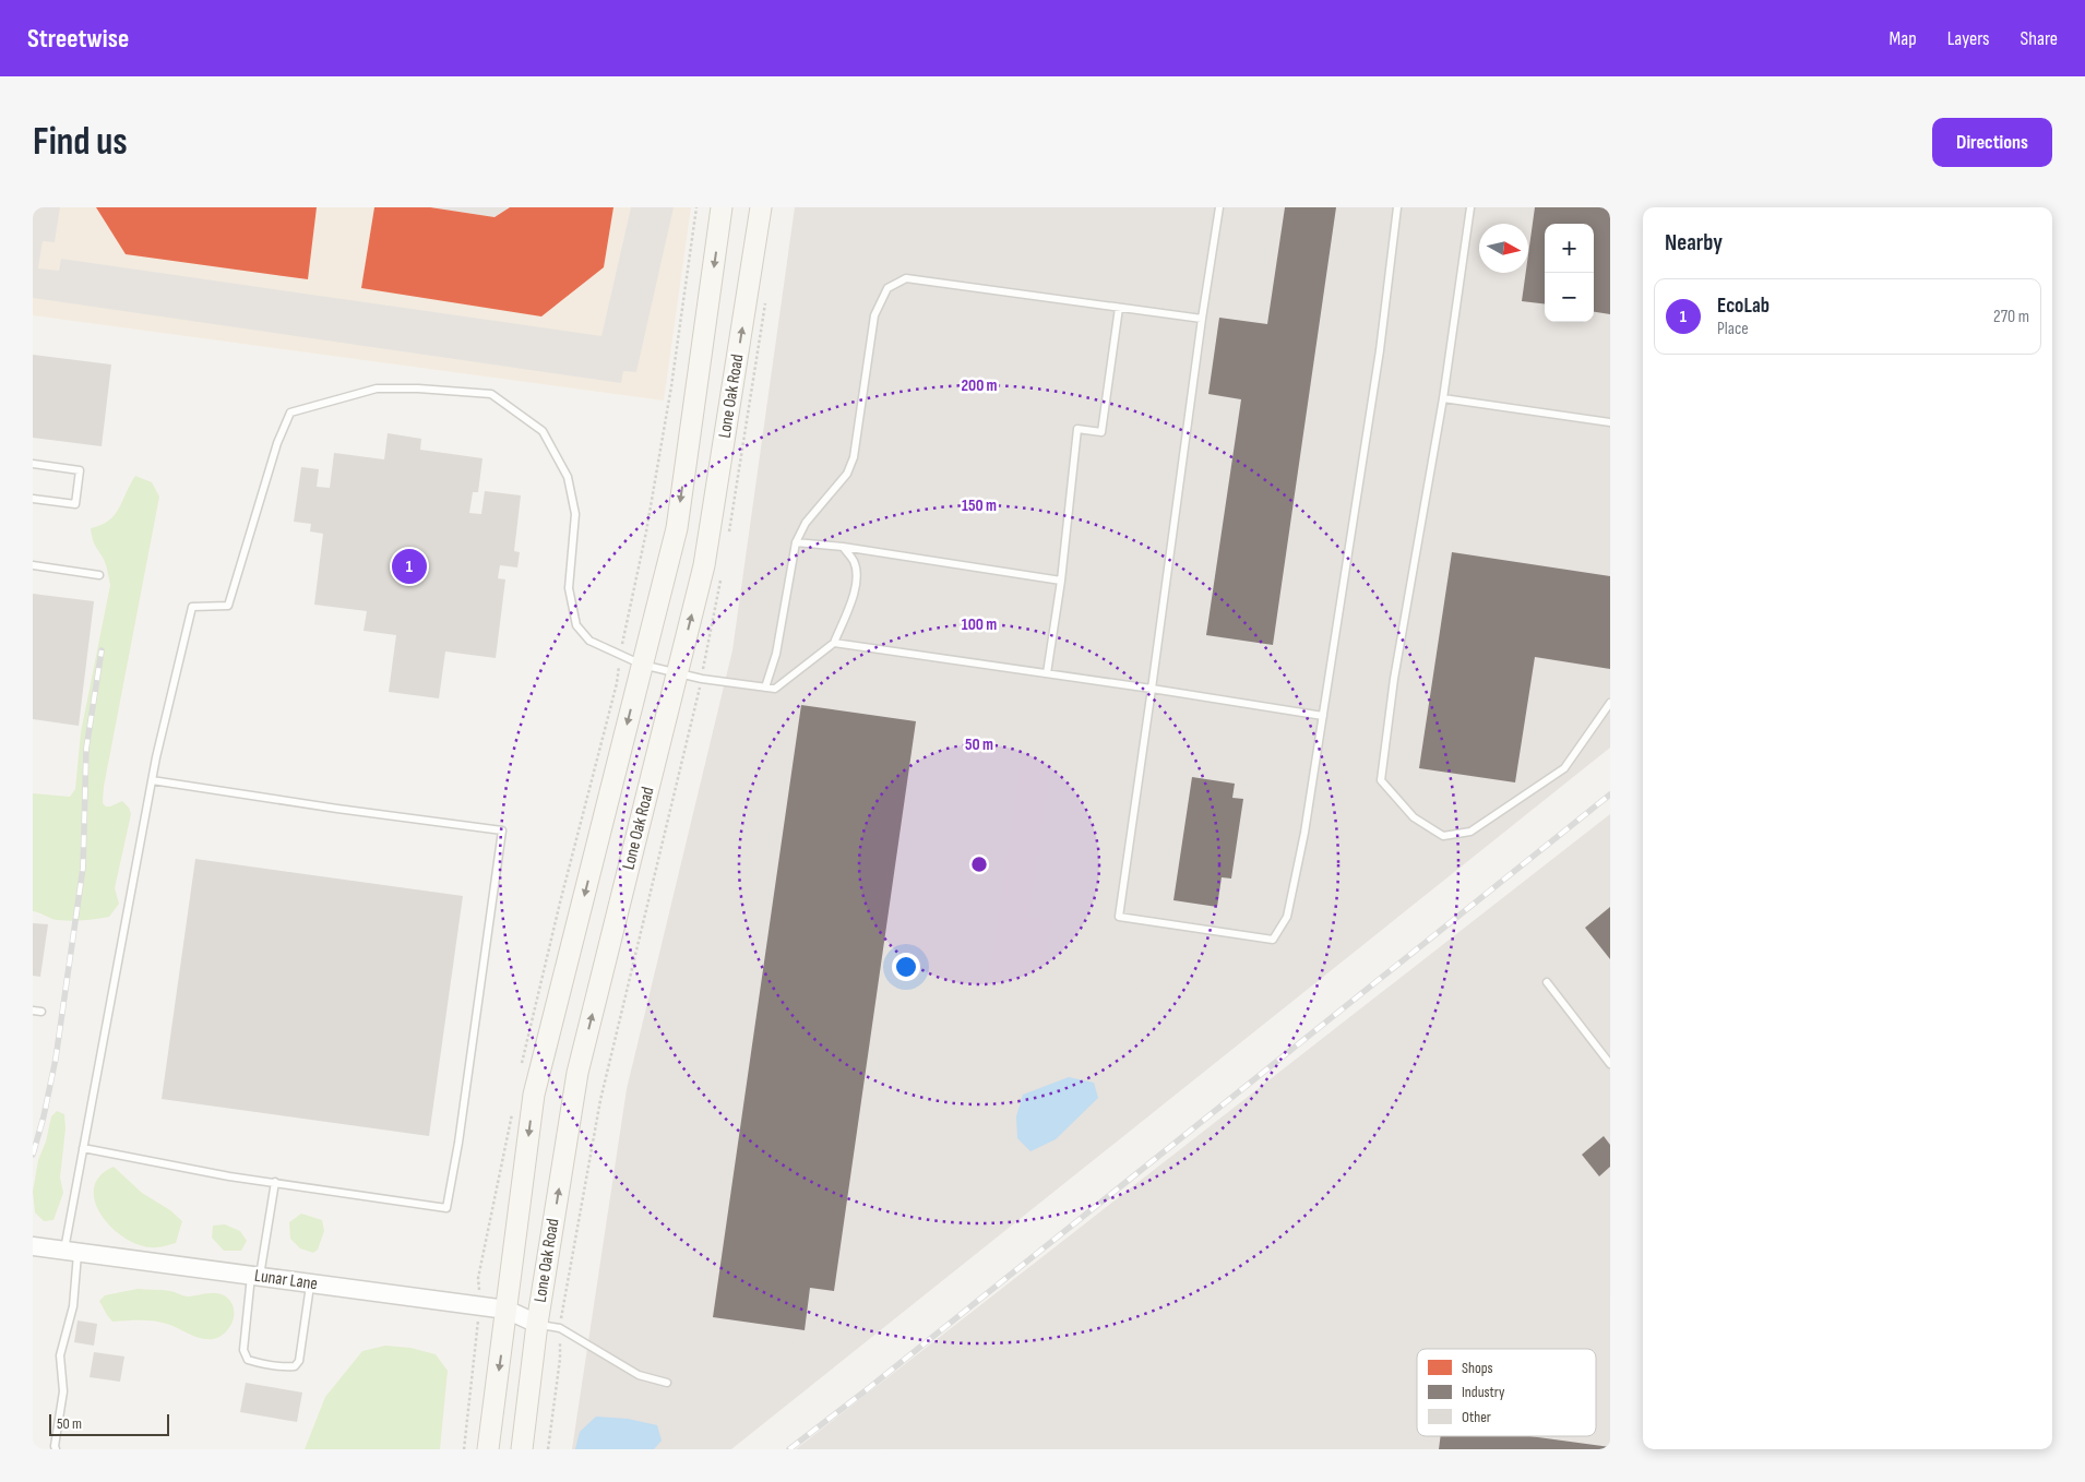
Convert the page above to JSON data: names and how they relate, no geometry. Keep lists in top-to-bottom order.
{
  "streets": {
    "main road": ["Lone Oak Road"],
    "street": ["Lunar Lane"]
  },
  "crossings": [
    ["Lone Oak Road", "Lunar Lane"]
  ],
  "legend": ["Shops", "Industry", "Other"],
  "scale_bar": "50 m",
  "north": "right",
  "page": {
    "header": "Streetwise",
    "nav": ["Map", "Layers", "Share"],
    "buttons": "Directions",
    "title": "Find us",
    "heading": "Nearby",
    "map_buttons": ["+", "−"],
    "list": [
      {
        "mark": "1",
        "name": "EcoLab",
        "note": "Place",
        "value": "270 m"
      }
    ],
    "pins": "1",
    "scale": "50 m"
  },
  "rings": [
    "200 m",
    "150 m",
    "100 m",
    "50 m"
  ]
}
